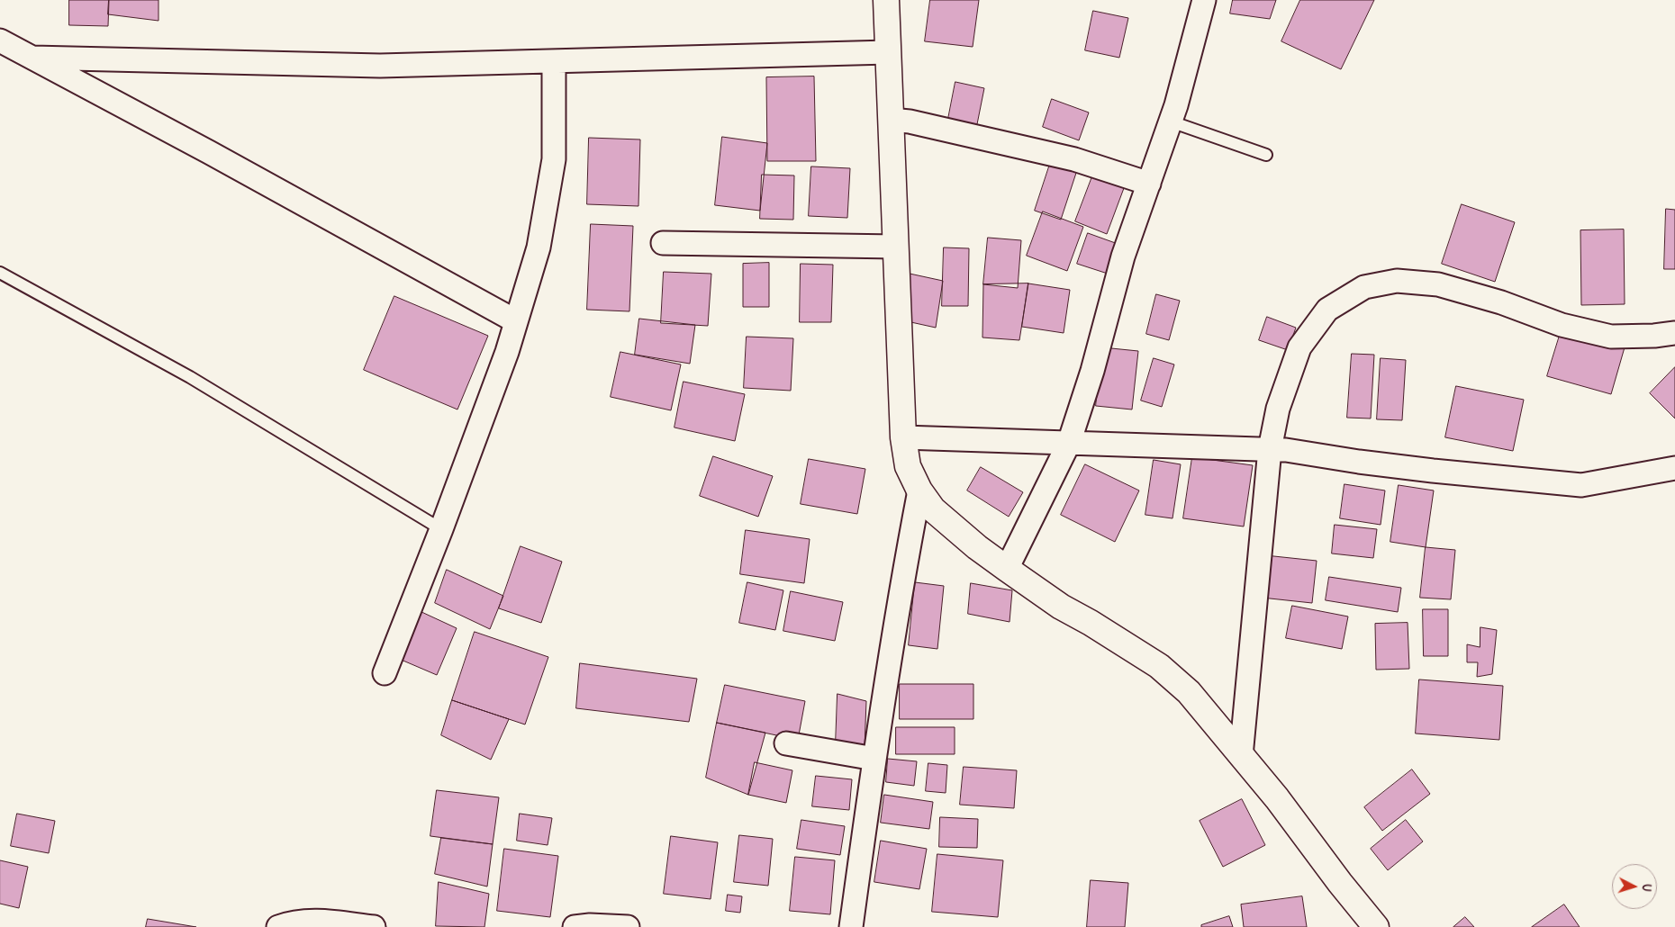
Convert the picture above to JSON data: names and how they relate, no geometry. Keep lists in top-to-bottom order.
{
  "north": "right"
}
